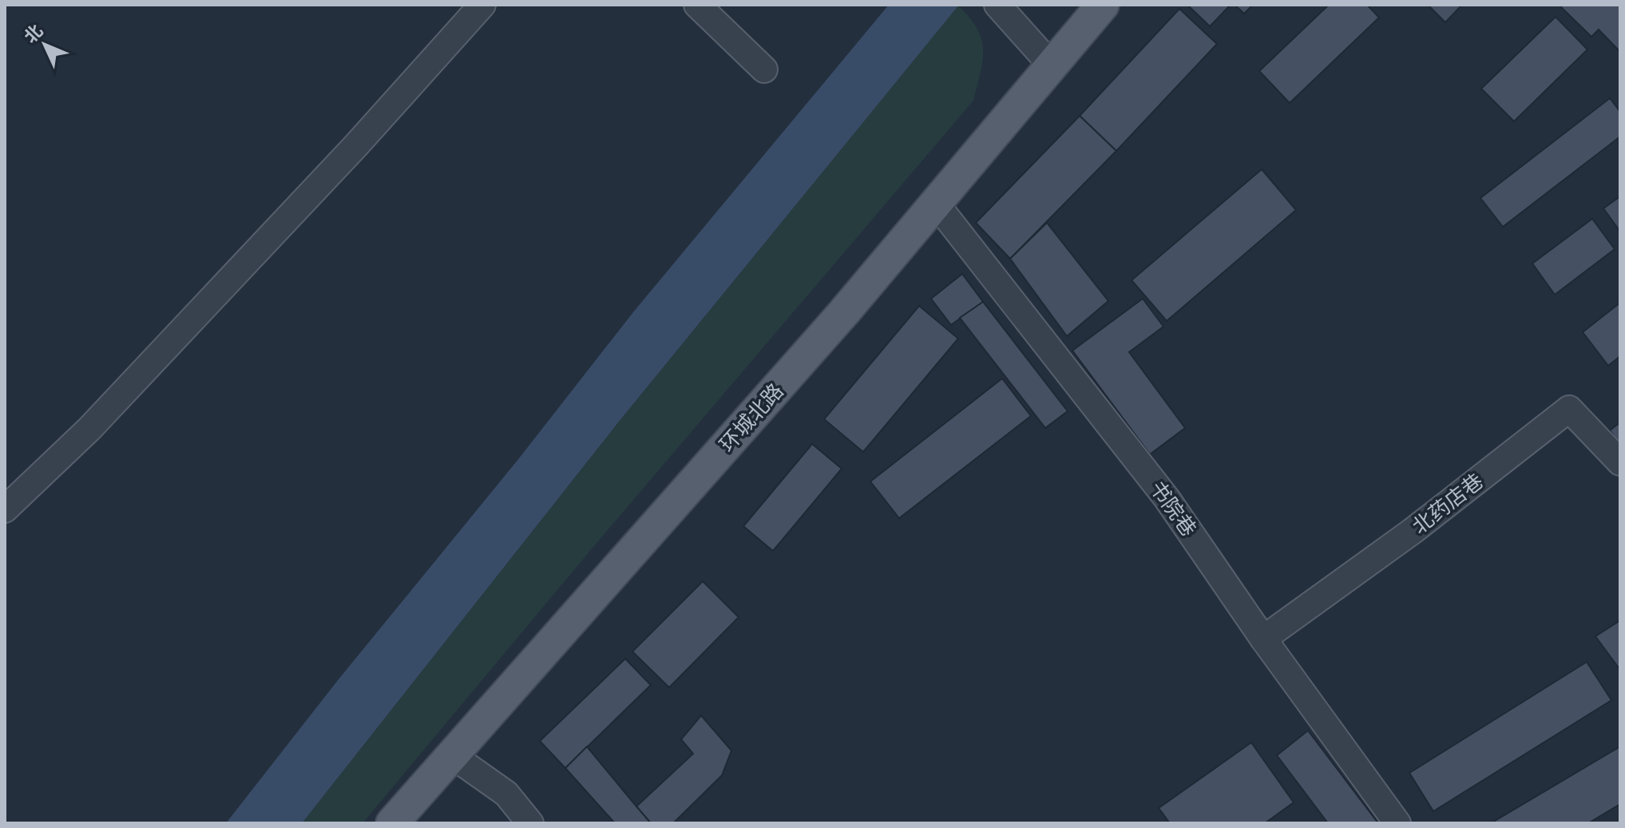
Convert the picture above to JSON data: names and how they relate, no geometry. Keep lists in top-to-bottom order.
{
  "streets": {
    "main road": ["环城北路"],
    "street": ["北药店巷", "书院巷"]
  },
  "crossings": [
    ["环城北路", "书院巷"],
    ["北药店巷", "书院巷"]
  ],
  "north": "top left"
}
